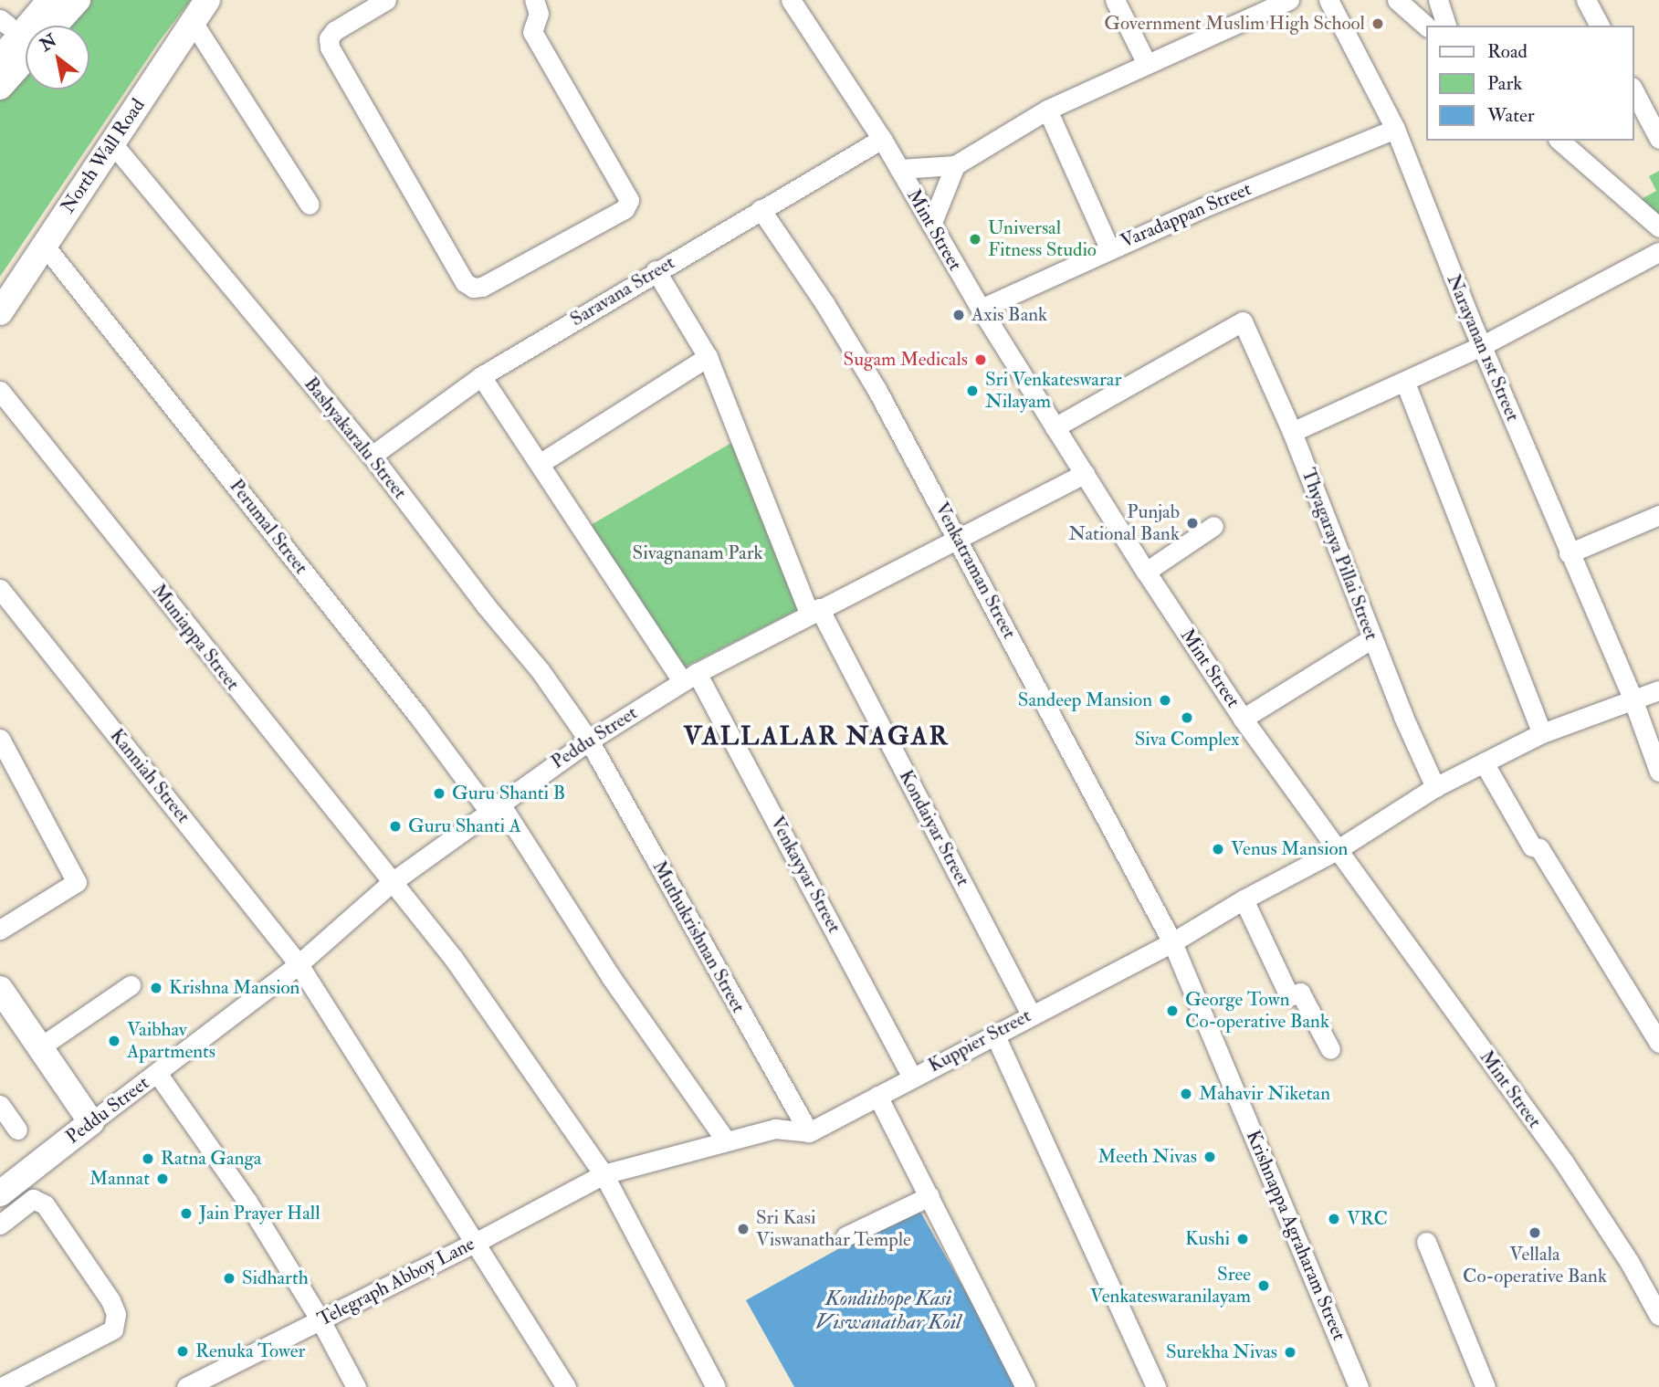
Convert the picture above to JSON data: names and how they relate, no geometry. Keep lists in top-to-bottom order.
{
  "streets": {
    "main road": ["North Wall Road", "Peddu Street"],
    "street": [
      "Varadappan Street",
      "Mint Street",
      "Saravana Street",
      "Narayanan 1st Street",
      "Bashyakaralu Street",
      "Perumal Street",
      "Thyagaraya Pillai Street",
      "Venkatraman Street",
      "Muniappa Street",
      "Kanniah Street",
      "Kondaiyar Street",
      "Venkayyar Street",
      "Muthukrishnan Street",
      "Kuppier Street",
      "Krishnappa Agraharam Street",
      "Telegraph Abboy Lane"
    ]
  },
  "crossings": [
    ["North Wall Road", "Bashyakaralu Street"],
    ["North Wall Road", "Perumal Street"],
    ["Varadappan Street", "Mint Street"],
    ["Varadappan Street", "Narayanan 1st Street"],
    ["Mint Street", "Saravana Street"],
    ["Mint Street", "Thyagaraya Pillai Street"],
    ["Mint Street", "Peddu Street"],
    ["Mint Street", "Kuppier Street"],
    ["Saravana Street", "Bashyakaralu Street"],
    ["Saravana Street", "Venkatraman Street"],
    ["Saravana Street", "Kondaiyar Street"],
    ["Saravana Street", "Venkayyar Street"],
    ["Narayanan 1st Street", "Kuppier Street"],
    ["Bashyakaralu Street", "Peddu Street"],
    ["Bashyakaralu Street", "Muthukrishnan Street"],
    ["Perumal Street", "Peddu Street"],
    ["Thyagaraya Pillai Street", "Kuppier Street"],
    ["Venkatraman Street", "Peddu Street"],
    ["Venkatraman Street", "Kuppier Street"],
    ["Venkatraman Street", "Krishnappa Agraharam Street"],
    ["Muniappa Street", "Peddu Street"],
    ["Muniappa Street", "Telegraph Abboy Lane"],
    ["Peddu Street", "Kanniah Street"],
    ["Peddu Street", "Kondaiyar Street"],
    ["Peddu Street", "Venkayyar Street"],
    ["Peddu Street", "Muthukrishnan Street"],
    ["Kanniah Street", "Telegraph Abboy Lane"],
    ["Kondaiyar Street", "Kuppier Street"],
    ["Venkayyar Street", "Kuppier Street"],
    ["Muthukrishnan Street", "Kuppier Street"],
    ["Kuppier Street", "Krishnappa Agraharam Street"]
  ],
  "districts": ["VALLALAR NAGAR"],
  "water": ["Kondithope Kasi Viswanathar Koil"],
  "parks": ["Sivagnanam Park"],
  "places": [
    "Government Muslim High School",
    "Universal Fitness Studio",
    "Axis Bank",
    "Sugam Medicals",
    "Sri Venkateswarar Nilayam",
    "Punjab National Bank",
    "Sandeep Mansion",
    "Siva Complex",
    "Guru Shanti B",
    "Guru Shanti A",
    "Venus Mansion",
    "Krishna Mansion",
    "George Town Co-operative Bank",
    "Vaibhav Apartments",
    "Mahavir Niketan",
    "Meeth Nivas",
    "Ratna Ganga",
    "Mannat",
    "Jain Prayer Hall",
    "VRC",
    "Sri Kasi Viswanathar Temple",
    "Vellala Co-operative Bank",
    "Kushi",
    "Sidharth",
    "Sree Venkateswaranilayam",
    "Renuka Tower",
    "Surekha Nivas"
  ],
  "legend": ["Road", "Park", "Water"],
  "north": "top left"
}
